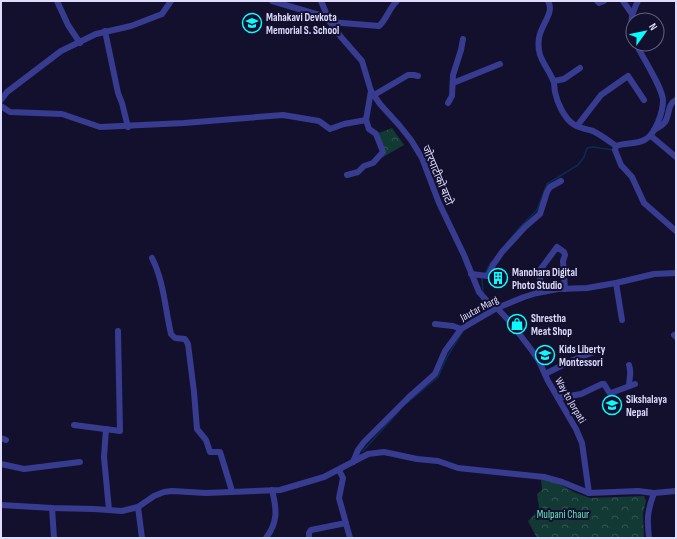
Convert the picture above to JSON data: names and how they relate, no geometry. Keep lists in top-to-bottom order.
{
  "streets": {
    "street": ["जोरपाटीको बाटो", "Jautar Marg", "Way to Jorpati"]
  },
  "crossings": [
    ["जोरपाटीको बाटो", "Way to Jorpati"],
    ["Jautar Marg", "Way to Jorpati"]
  ],
  "parks": ["Mulpani Chaur"],
  "places": {
    "school or university": ["Mahakavi Devkota Memorial S. School", "Kids Liberty Montessori", "Sikshalaya Nepal"],
    "building": ["Manohara Digital Photo Studio"],
    "shop": ["Shrestha Meat Shop"]
  },
  "north": "top right"
}
